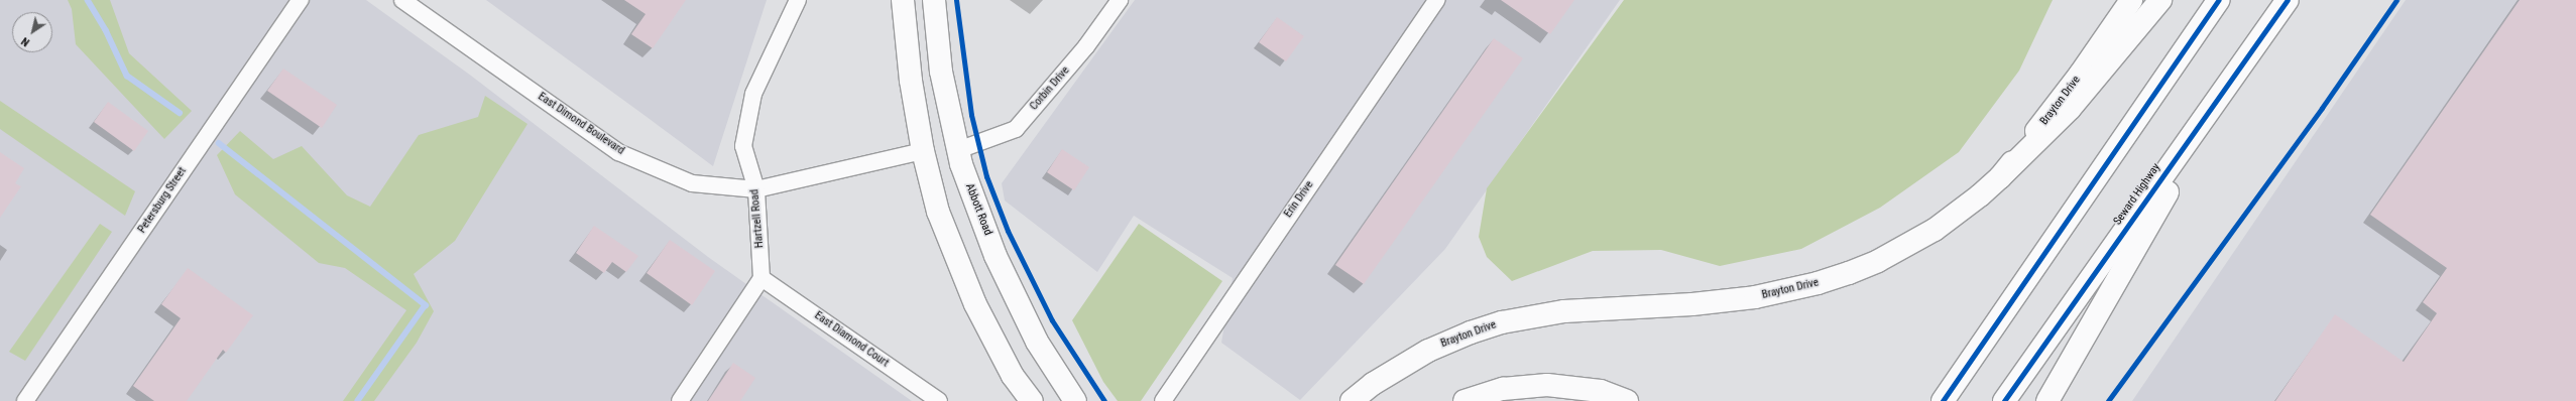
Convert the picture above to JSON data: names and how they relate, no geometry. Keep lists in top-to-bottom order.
{
  "streets": {
    "main road": ["Brayton Drive", "Seward Highway", "Abbott Road"],
    "street": [
      "Corbin Drive",
      "East Dimond Boulevard",
      "Erin Drive",
      "Petersburg Street",
      "Hartzell Road",
      "East Diamond Court"
    ]
  },
  "crossings": [
    ["Corbin Drive", "Abbott Road"],
    ["East Dimond Boulevard", "Hartzell Road"],
    ["Hartzell Road", "East Diamond Court"]
  ],
  "north": "bottom left"
}
